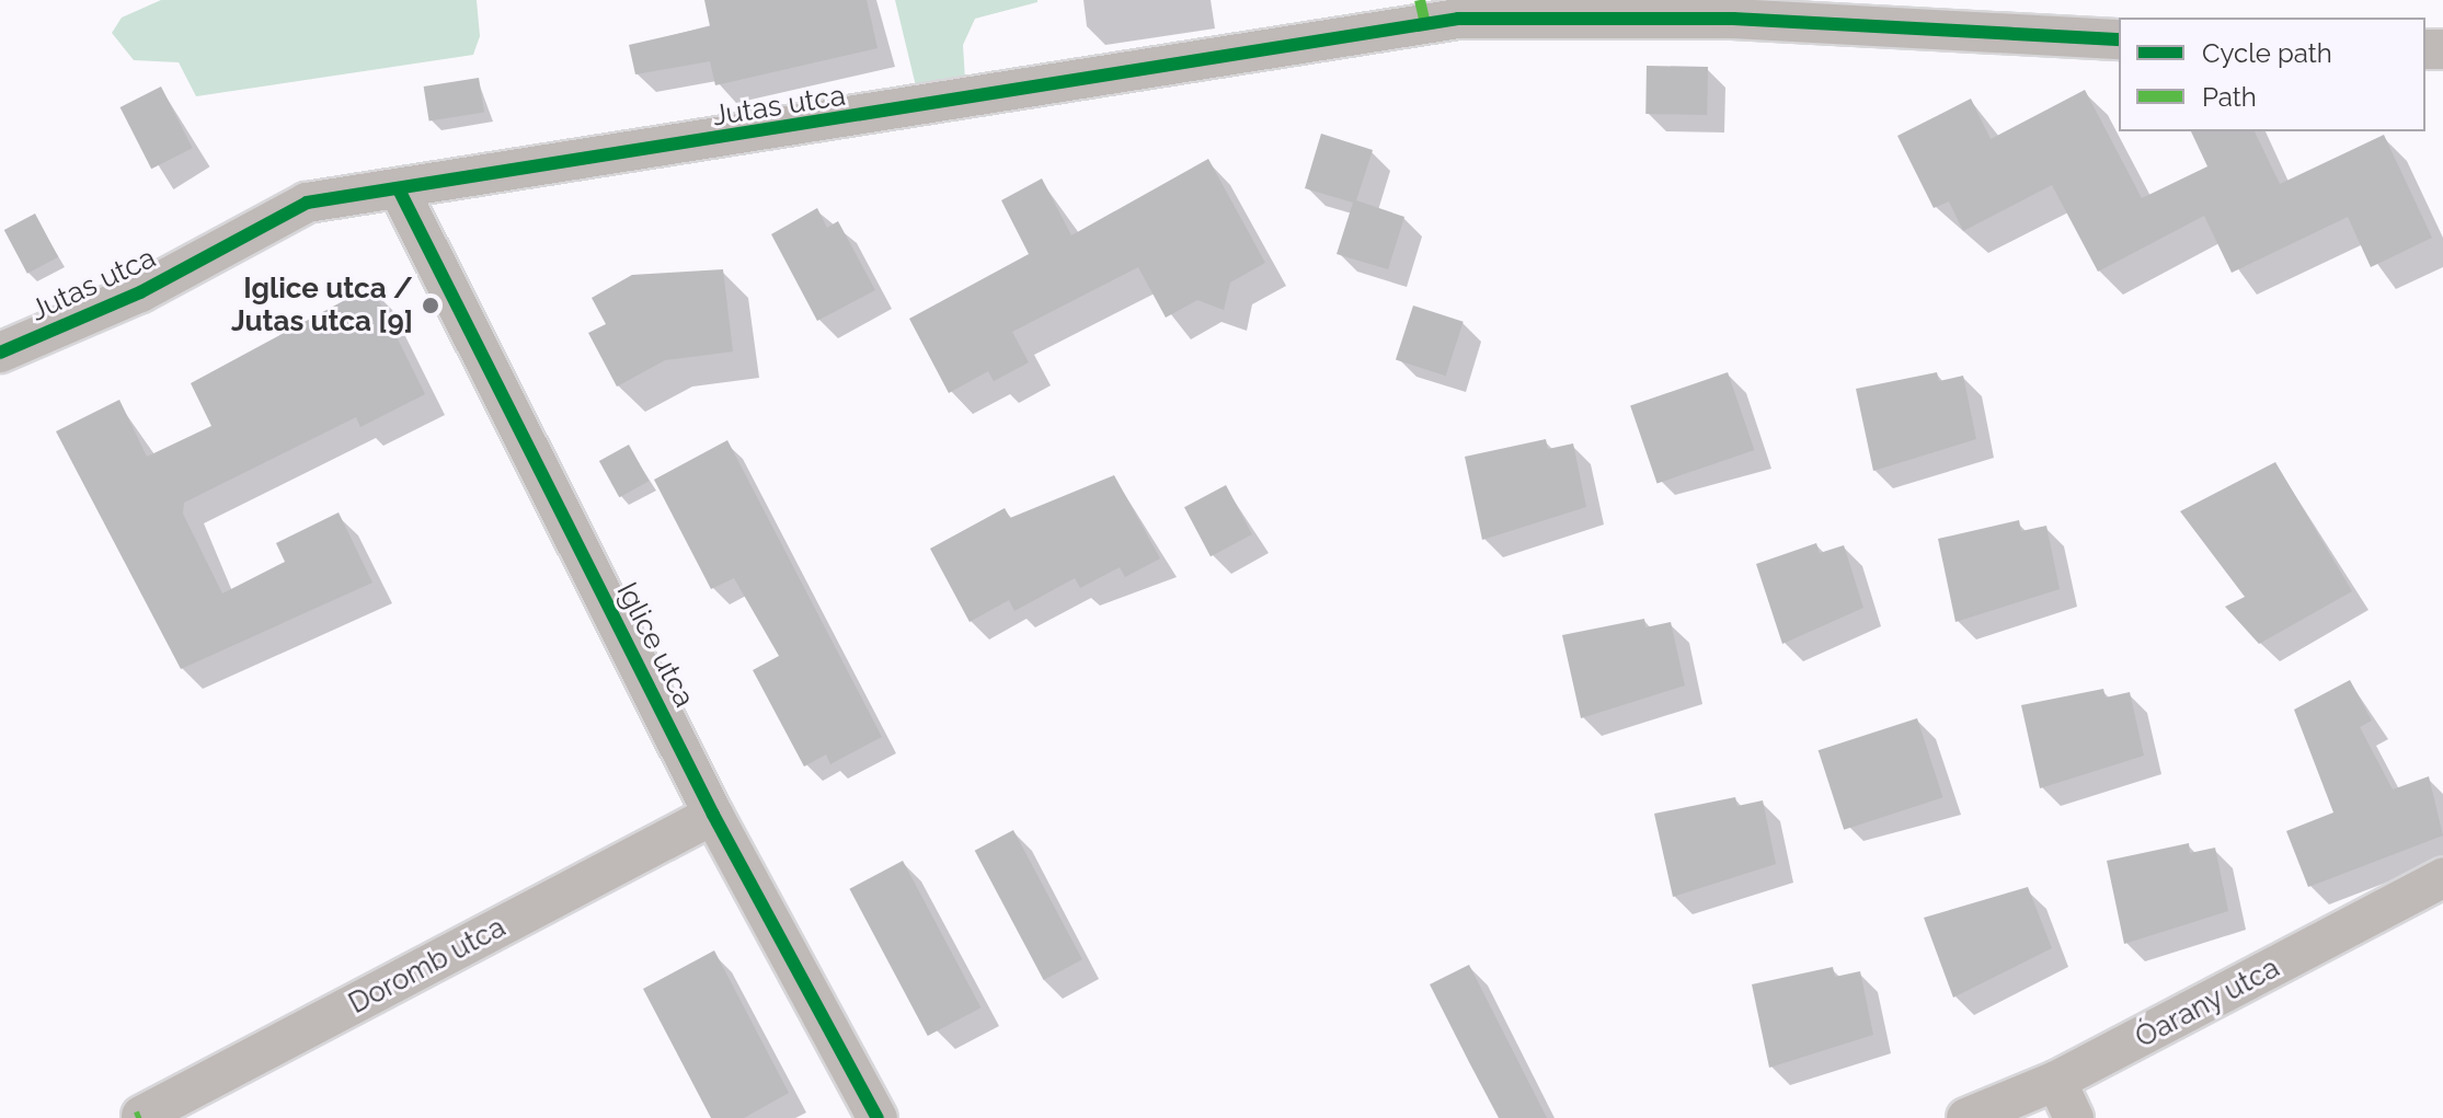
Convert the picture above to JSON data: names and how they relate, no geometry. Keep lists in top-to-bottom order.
{
  "streets": {
    "street": [
      "Jutas utca",
      "Iglice utca",
      "Doromb utca",
      "Óarany utca"
    ]
  },
  "crossings": [
    ["Jutas utca", "Iglice utca"],
    ["Iglice utca", "Doromb utca"]
  ],
  "places": ["Iglice utca / Jutas utca [9]"],
  "legend": ["Cycle path", "Path"]
}
